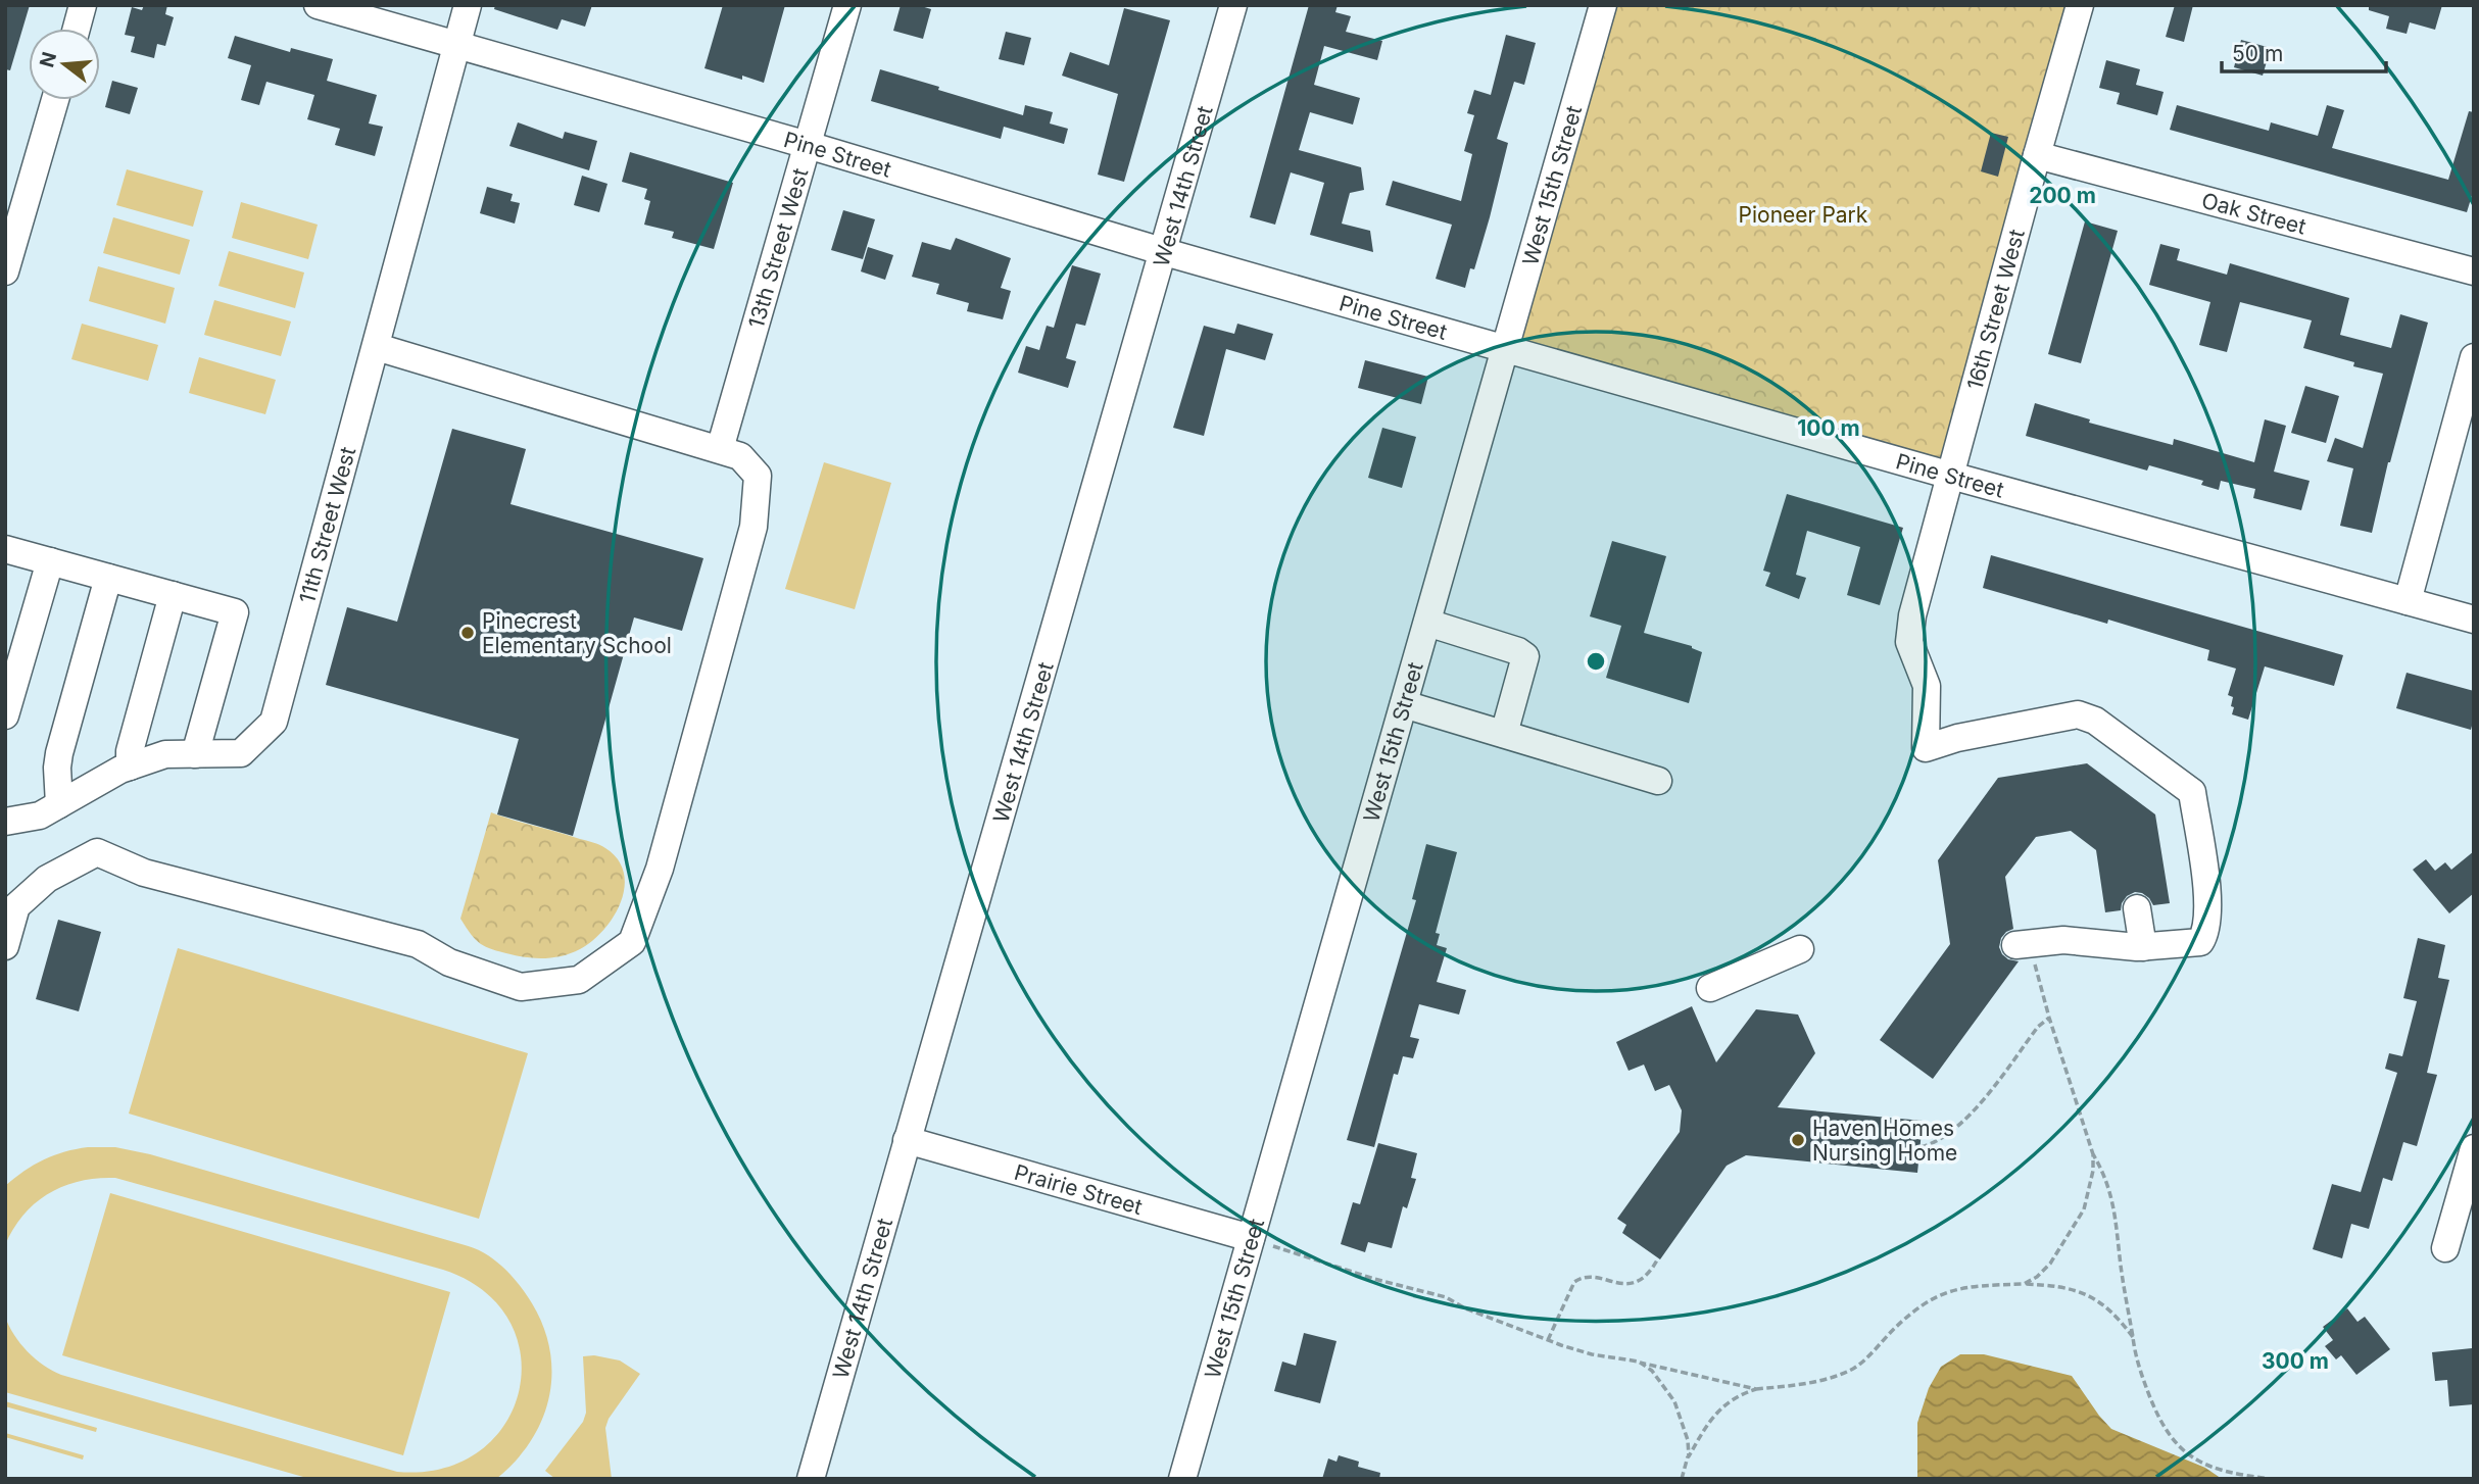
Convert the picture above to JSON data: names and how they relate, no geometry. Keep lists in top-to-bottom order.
{
  "streets": {
    "street": [
      "Pine Street",
      "West 14th Street",
      "West 15th Street",
      "Oak Street",
      "13th Street West",
      "16th Street West",
      "11th Street West",
      "Prairie Street"
    ]
  },
  "crossings": [
    ["Pine Street", "West 14th Street"],
    ["Pine Street", "West 15th Street"],
    ["Pine Street", "13th Street West"],
    ["Pine Street", "16th Street West"],
    ["Pine Street", "11th Street West"],
    ["West 14th Street", "Prairie Street"],
    ["West 15th Street", "Prairie Street"],
    ["Oak Street", "16th Street West"]
  ],
  "parks": ["Pioneer Park"],
  "places": ["Pinecrest Elementary School", "Haven Homes Nursing Home"],
  "scale_bar": "50 m",
  "north": "left",
  "rings": ["200 m", "100 m", "300 m"]
}
